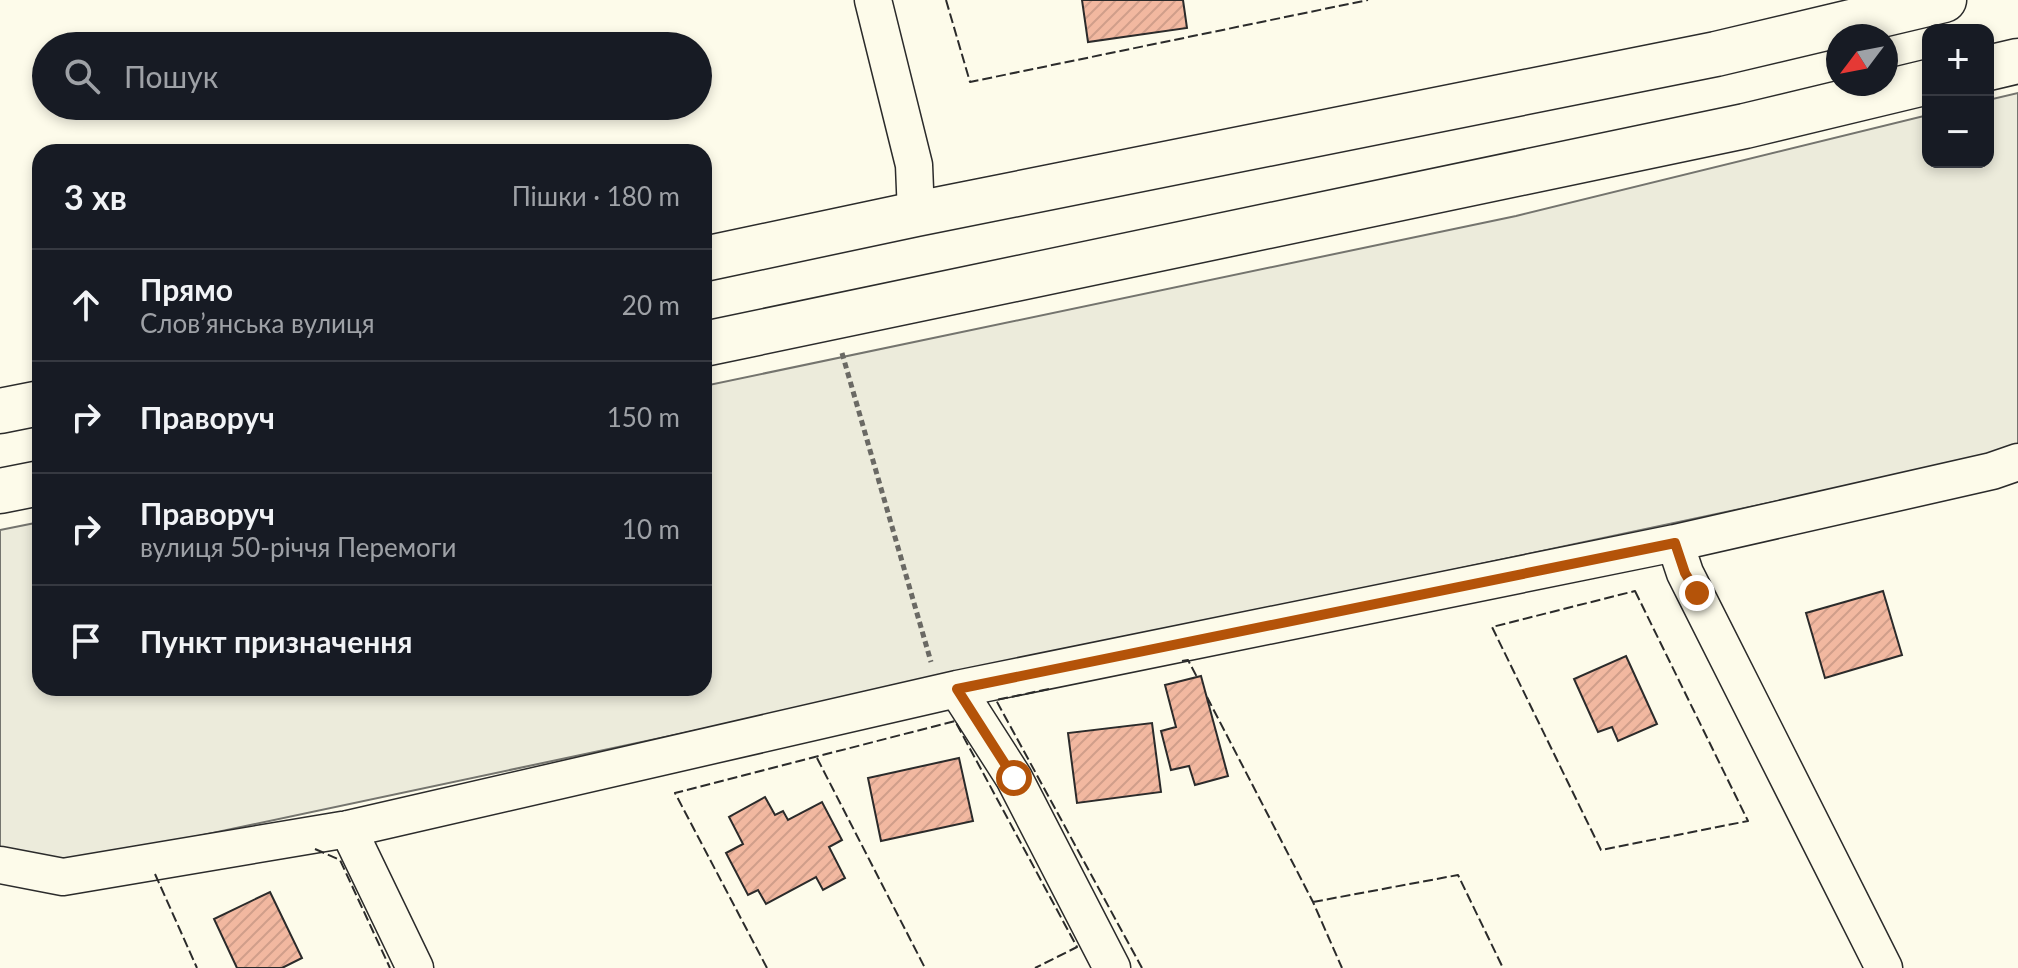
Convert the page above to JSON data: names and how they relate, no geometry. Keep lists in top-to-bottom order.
{
  "north": "bottom left",
  "page": {
    "map_buttons": ["+", "−"],
    "search": "Пошук",
    "heading": ["3 хв", "Пішки · 180 m"],
    "list": [
      ["Прямо", "Словʼянська вулиця", "20 m"],
      ["Праворуч", "150 m"],
      ["Праворуч", "вулиця 50-річчя Перемоги", "10 m"],
      "Пункт призначення"
    ]
  }
}
